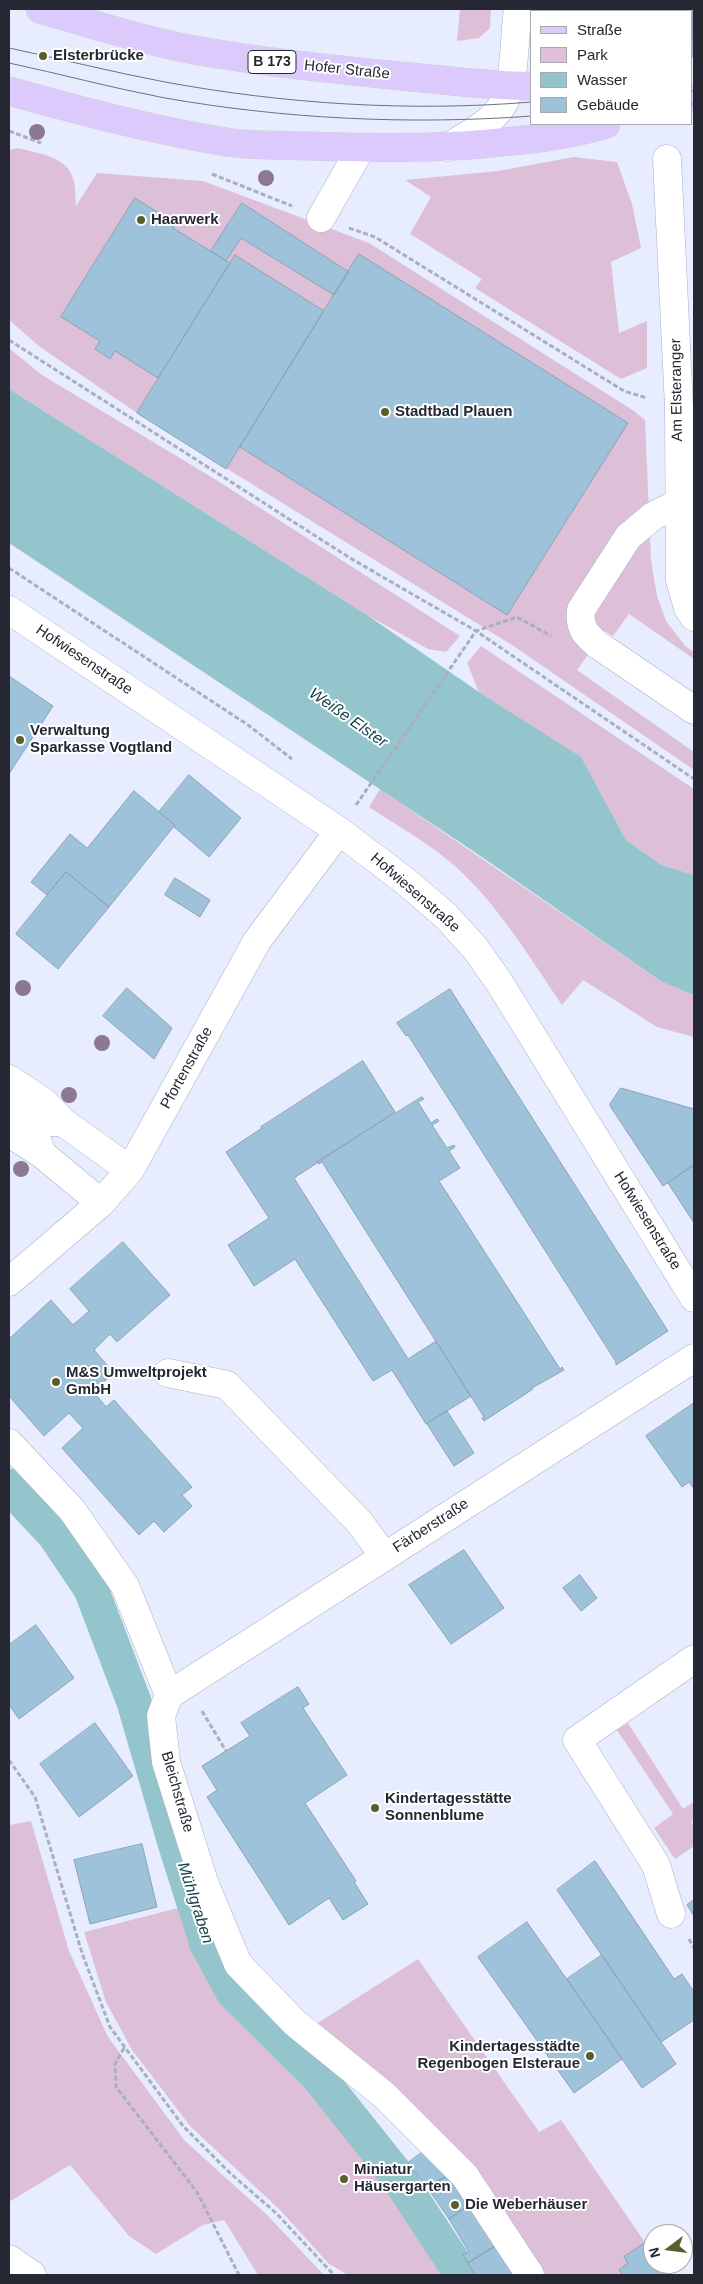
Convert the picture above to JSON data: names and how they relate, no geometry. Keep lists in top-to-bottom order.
{
  "streets": {
    "main road": ["B 173", "Hofer Straße"],
    "street": [
      "Am Elsteranger",
      "Hofwiesenstraße",
      "Pfortenstraße",
      "Färberstraße",
      "Bleichstraße"
    ]
  },
  "crossings": [
    ["Hofwiesenstraße", "Pfortenstraße"],
    ["Färberstraße", "Bleichstraße"]
  ],
  "water": ["Weiße Elster", "Mühlgraben"],
  "places": [
    "Elsterbrücke",
    "Haarwerk",
    "Stadtbad Plauen",
    "Verwaltung Sparkasse Vogtland",
    "M&S Umweltprojekt GmbH",
    "Kindertagesstätte Sonnenblume",
    "Kindertagesstädte Regenbogen Elsteraue",
    "Miniatur Häusergarten",
    "Die Weberhäuser"
  ],
  "legend": [
    "Straße",
    "Park",
    "Wasser",
    "Gebäude"
  ],
  "north": "left"
}
